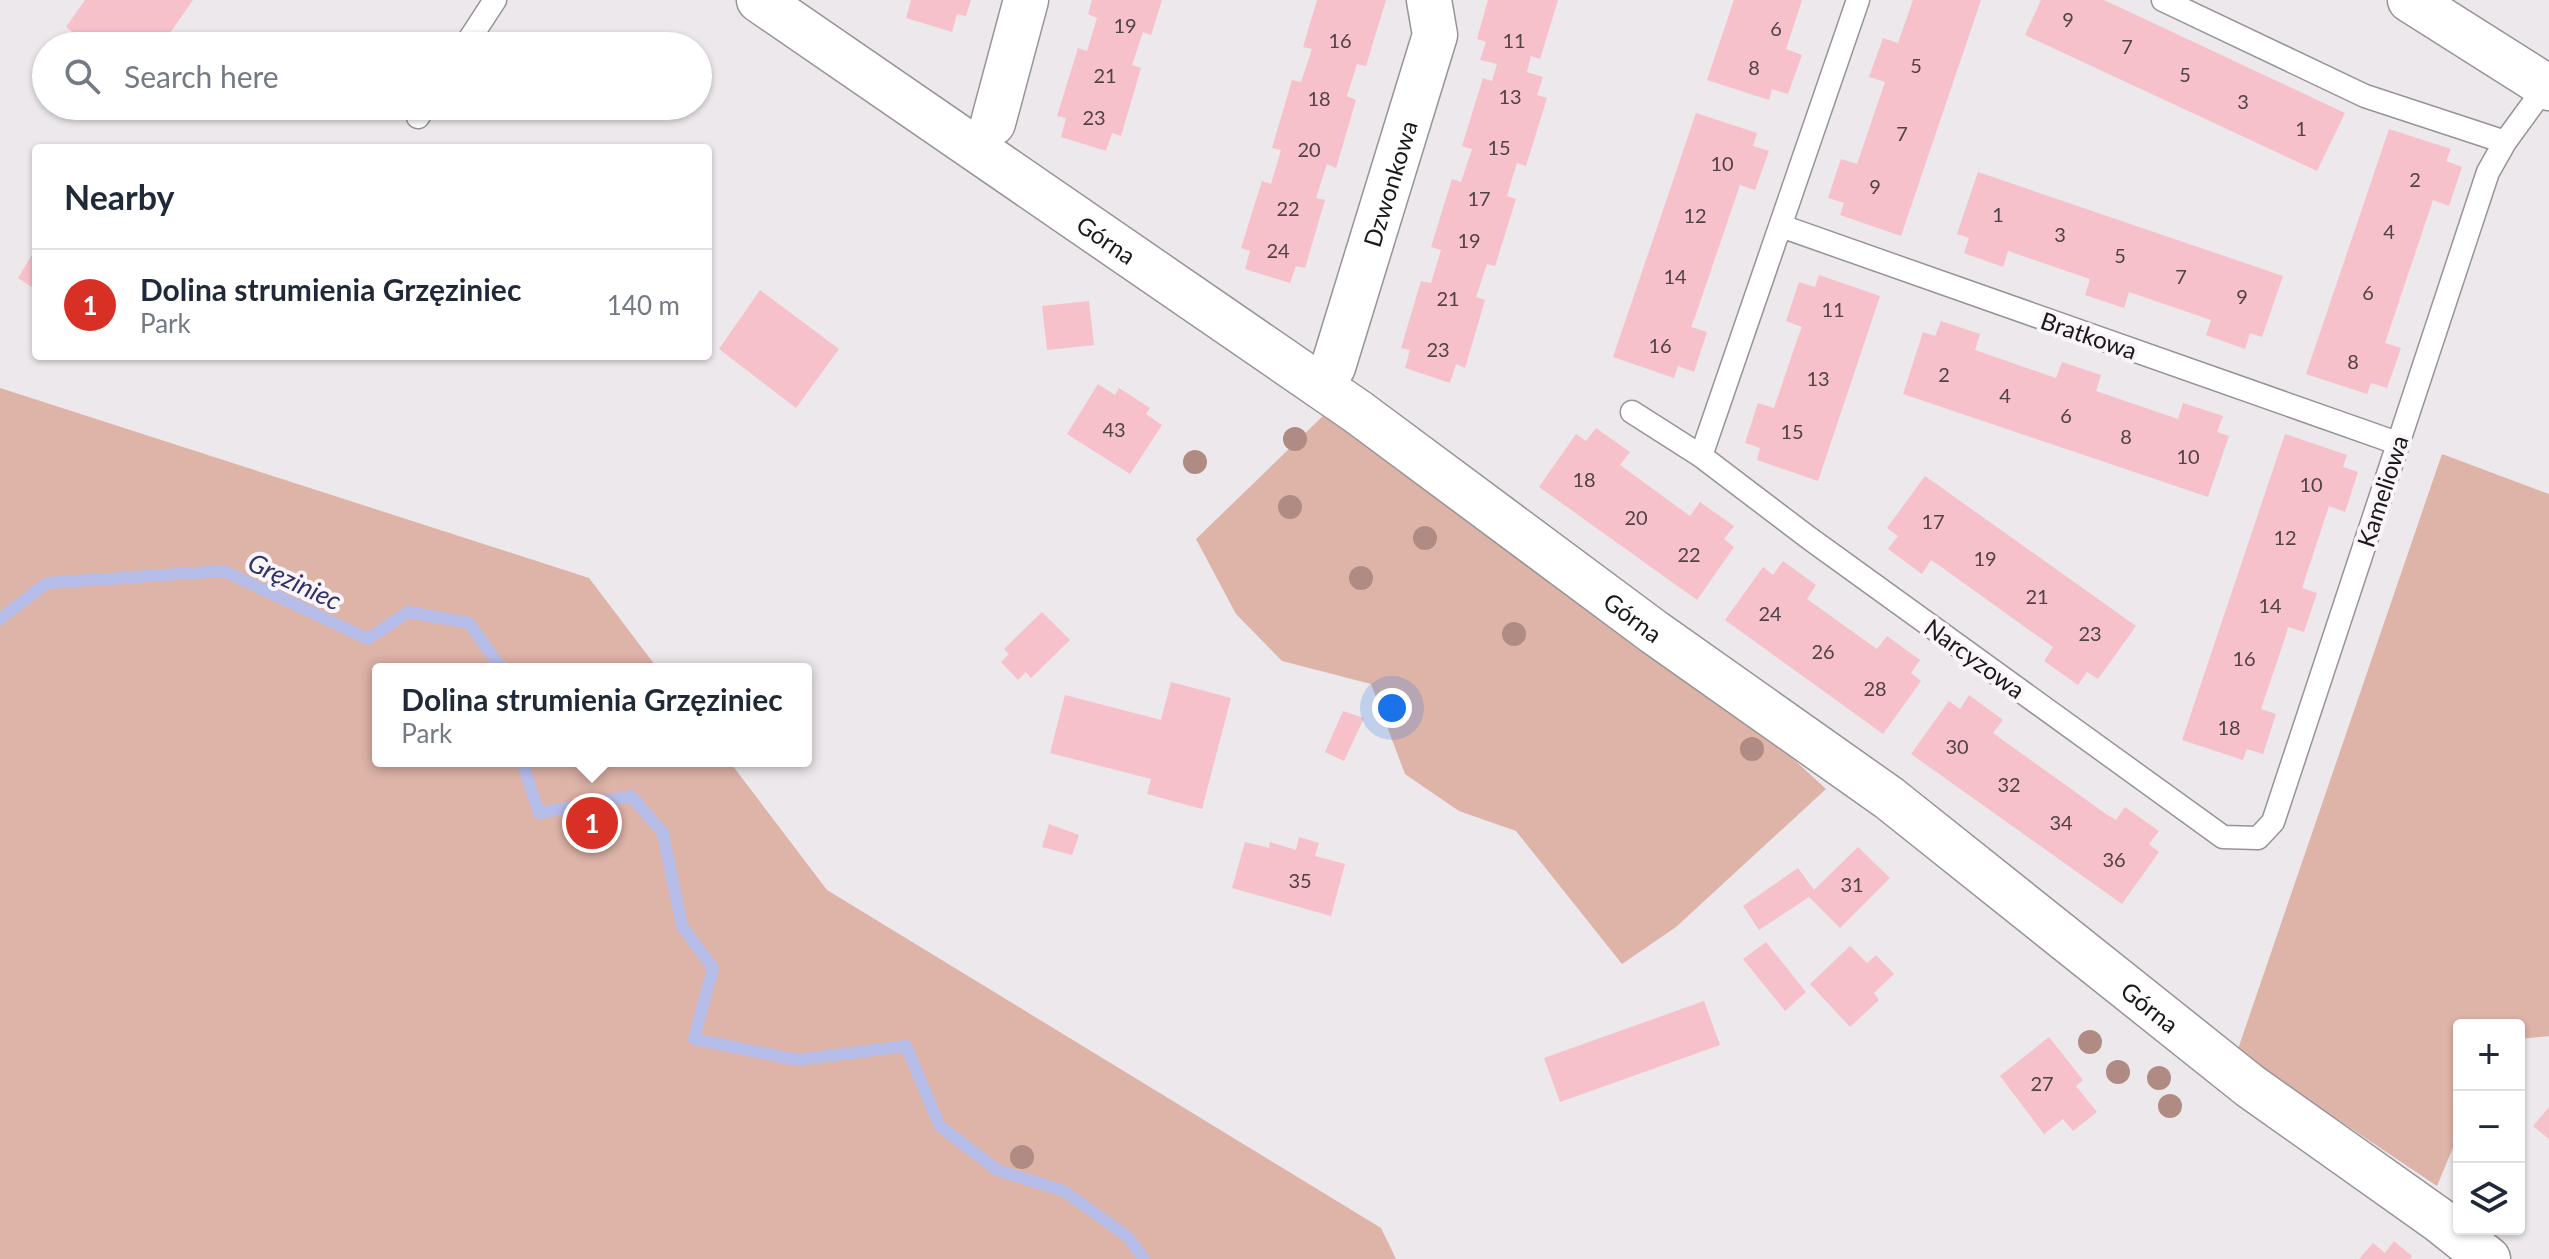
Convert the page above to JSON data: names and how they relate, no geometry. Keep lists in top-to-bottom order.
{
  "streets": {
    "street": ["Dzwonkowa", "Górna"],
    "lane": ["Bratkowa", "Kameliowa", "Narcyzowa"]
  },
  "crossings": [
    ["Bratkowa", "Kameliowa"],
    ["Kameliowa", "Narcyzowa"]
  ],
  "water": ["Gręziniec"],
  "house_numbers": [
    "9",
    "19",
    "6",
    "16",
    "11",
    "7",
    "5",
    "8",
    "5",
    "21",
    "13",
    "18",
    "3",
    "23",
    "1",
    "7",
    "15",
    "20",
    "10",
    "2",
    "9",
    "17",
    "22",
    "1",
    "12",
    "4",
    "3",
    "19",
    "24",
    "5",
    "14",
    "7",
    "6",
    "9",
    "21",
    "11",
    "16",
    "23",
    "8",
    "2",
    "13",
    "4",
    "6",
    "43",
    "15",
    "8",
    "10",
    "18",
    "10",
    "20",
    "17",
    "12",
    "22",
    "19",
    "21",
    "14",
    "24",
    "23",
    "26",
    "16",
    "28",
    "18",
    "30",
    "32",
    "34",
    "36",
    "35",
    "31",
    "27"
  ],
  "page": {
    "search": "Search here",
    "heading": "Nearby",
    "list": [
      {
        "mark": "1",
        "name": "Dolina strumienia Grzęziniec",
        "note": "Park",
        "value": "140 m"
      }
    ],
    "popup": ["Dolina strumienia Grzęziniec", "Park"],
    "pins": "1",
    "map_buttons": ["+", "−"]
  }
}
